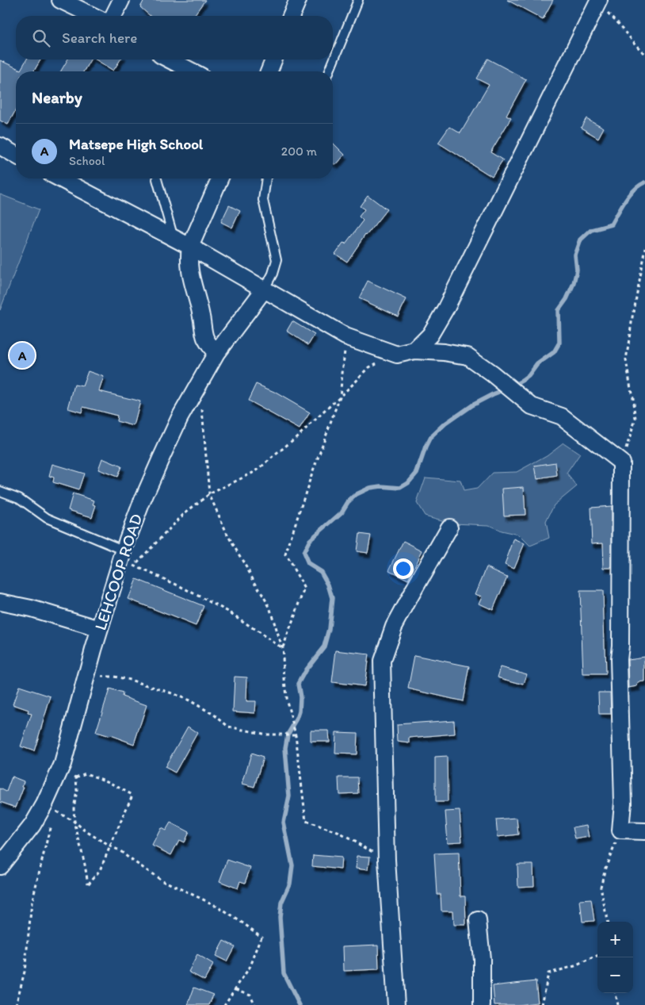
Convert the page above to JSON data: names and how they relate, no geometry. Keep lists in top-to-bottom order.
{
  "streets": {
    "street": ["LEHCOOP ROAD"]
  },
  "page": {
    "search": "Search here",
    "heading": "Nearby",
    "list": [
      {
        "mark": "A",
        "name": "Matsepe High School",
        "note": "School",
        "value": "200 m"
      }
    ],
    "pins": "A",
    "map_buttons": ["+", "−"]
  }
}
